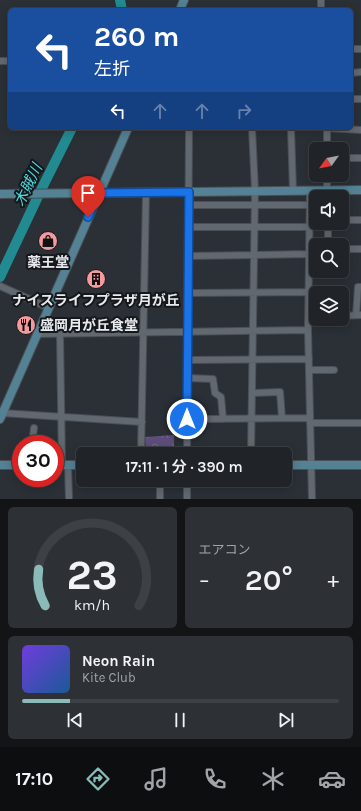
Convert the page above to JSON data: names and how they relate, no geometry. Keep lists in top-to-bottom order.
{
  "water": ["木賊川"],
  "places": {
    "shop": ["薬王堂"],
    "building": ["ナイスライフプラザ月が丘"],
    "restaurant": ["盛岡月が丘食堂"]
  },
  "north": "bottom left",
  "page": {
    "turn": ["260 m", "左折"],
    "limit": "30",
    "trip": "17:11 · 1 分 · 390 m",
    "tile": "エアコン",
    "heat": ["−", "20°", "+"],
    "song": ["Neon Rain", "Kite Club"],
    "tabs": "17:10",
    "gauge": ["23", "km/h"]
  }
}
